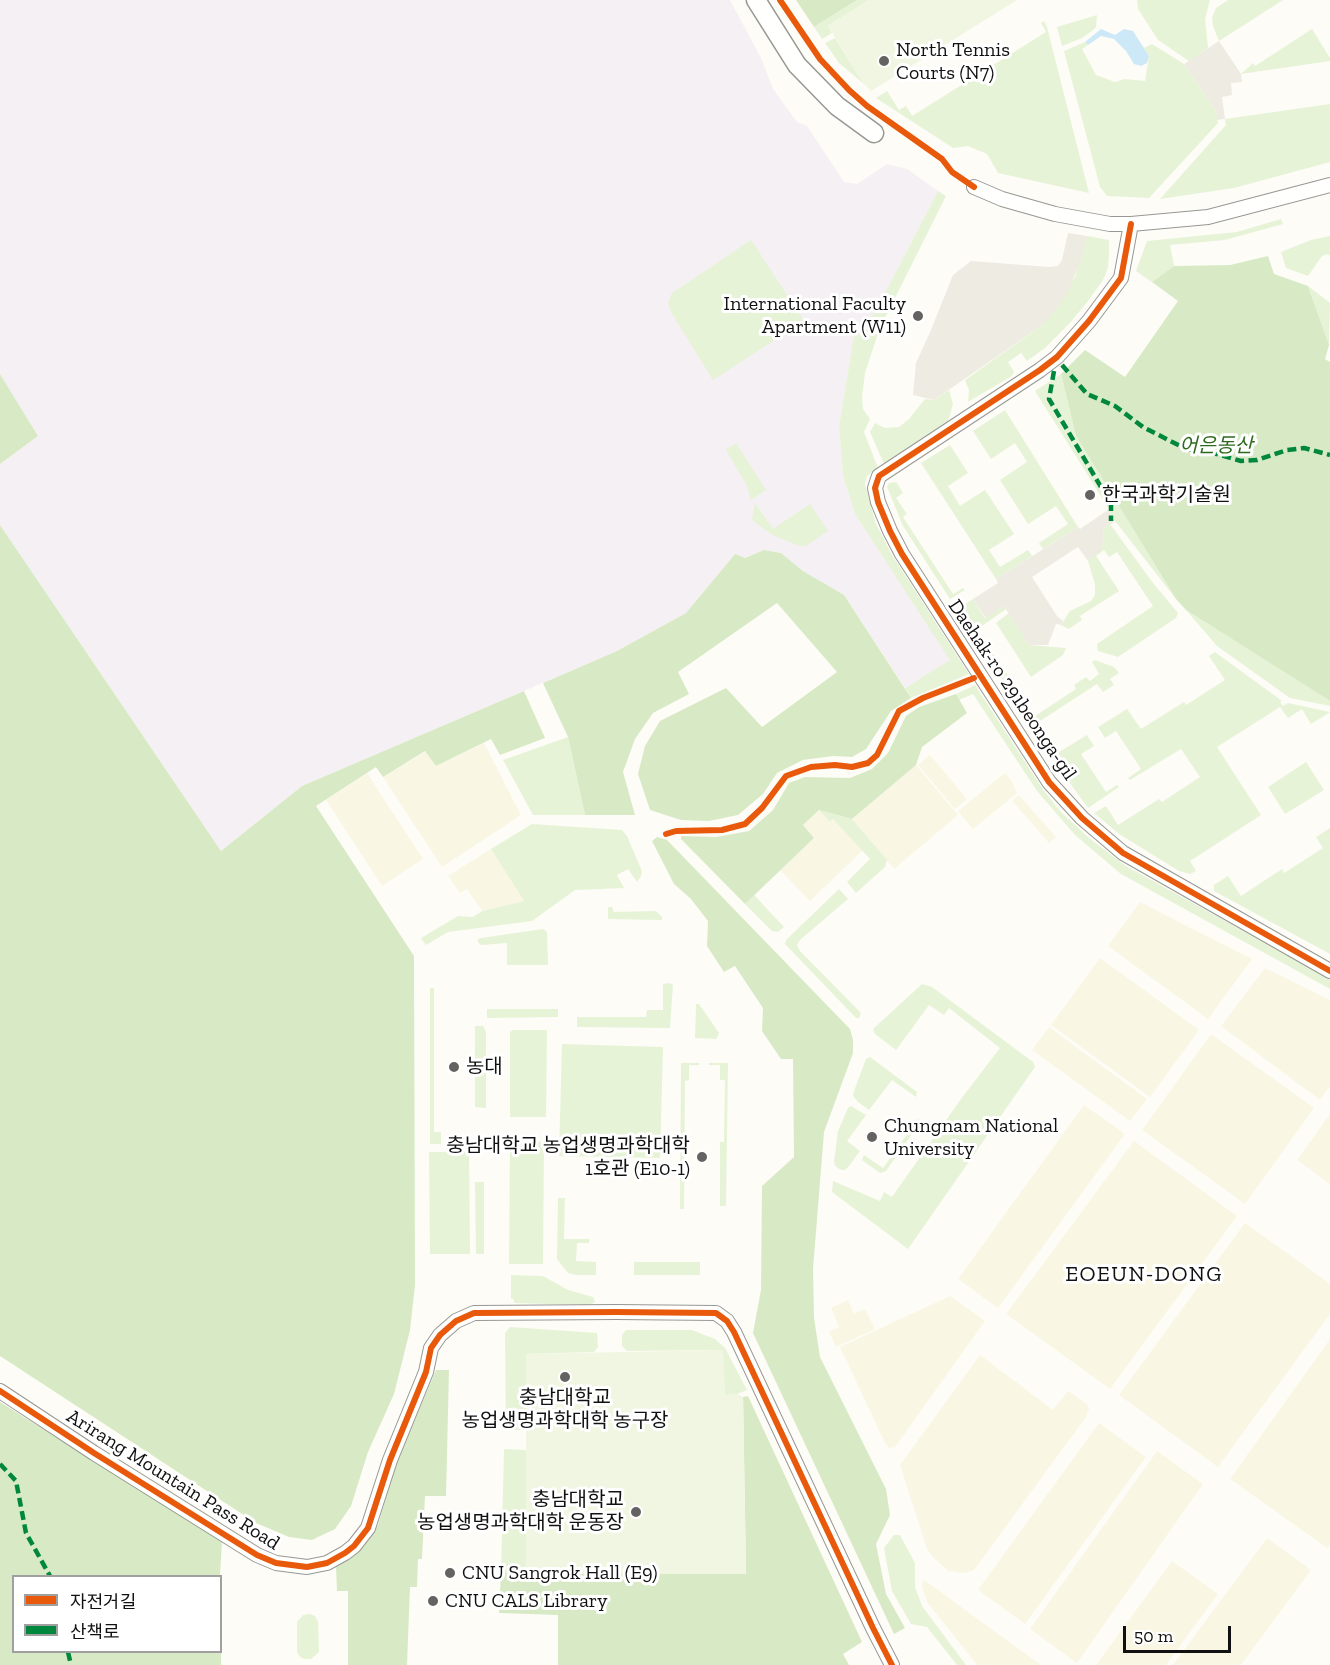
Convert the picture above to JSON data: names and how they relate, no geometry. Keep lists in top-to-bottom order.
{
  "streets": {
    "street": ["Daehak-ro 291beonga-gil", "Arirang Mountain Pass Road"]
  },
  "districts": ["EOEUN-DONG"],
  "parks": ["어은동산"],
  "places": [
    "North Tennis Courts (N7)",
    "International Faculty Apartment (W11)",
    "한국과학기술원",
    "농대",
    "Chungnam National University",
    "충남대학교 농업생명과학대학 1호관 (E10-1)",
    "충남대학교 농업생명과학대학 농구장",
    "충남대학교 농업생명과학대학 운동장",
    "CNU Sangrok Hall (E9)",
    "CNU CALS Library"
  ],
  "legend": ["자전거길", "산책로"],
  "scale_bar": "50 m"
}
